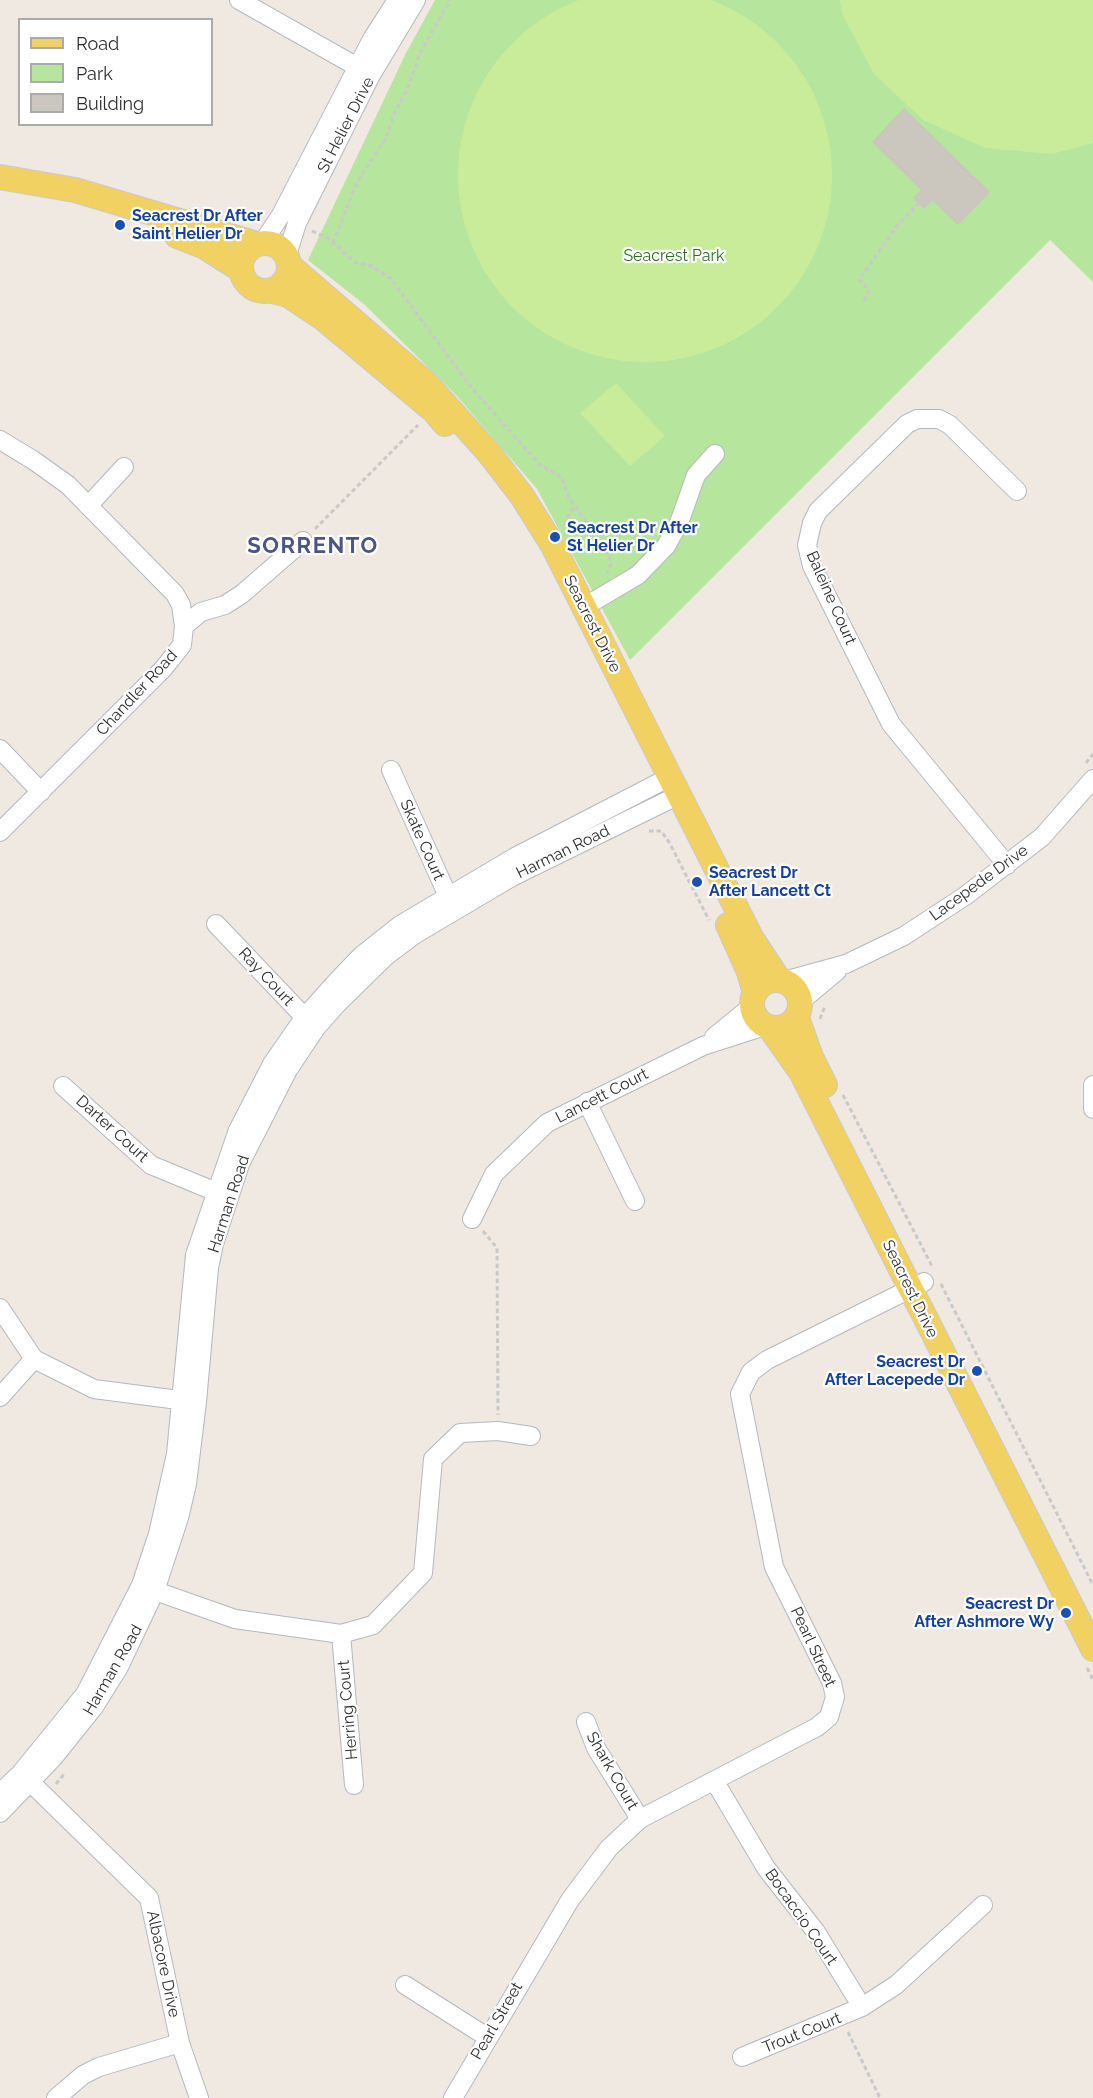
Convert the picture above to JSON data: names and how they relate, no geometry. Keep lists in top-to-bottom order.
{
  "streets": {
    "main road": ["Seacrest Drive"],
    "street": [
      "St Helier Drive",
      "Baleine Court",
      "Chandler Road",
      "Skate Court",
      "Harman Road",
      "Lacepede Drive",
      "Ray Court",
      "Lancett Court",
      "Darter Court",
      "Pearl Street",
      "Herring Court",
      "Shark Court",
      "Bocaccio Court",
      "Albacore Drive",
      "Trout Court"
    ]
  },
  "crossings": [
    ["St Helier Drive", "Seacrest Drive"],
    ["Baleine Court", "Lacepede Drive"],
    ["Seacrest Drive", "Harman Road"],
    ["Seacrest Drive", "Lacepede Drive"],
    ["Seacrest Drive", "Lancett Court"],
    ["Seacrest Drive", "Pearl Street"],
    ["Skate Court", "Harman Road"],
    ["Harman Road", "Ray Court"],
    ["Harman Road", "Darter Court"],
    ["Harman Road", "Albacore Drive"],
    ["Lacepede Drive", "Lancett Court"],
    ["Pearl Street", "Shark Court"],
    ["Pearl Street", "Bocaccio Court"],
    ["Bocaccio Court", "Trout Court"]
  ],
  "districts": ["SORRENTO"],
  "parks": ["Seacrest Park"],
  "places": [
    "Seacrest Dr After Saint Helier Dr",
    "Seacrest Dr After St Helier Dr",
    "Seacrest Dr After Lancett Ct",
    "Seacrest Dr After Lacepede Dr",
    "Seacrest Dr After Ashmore Wy"
  ],
  "legend": ["Road", "Park", "Building"]
}
